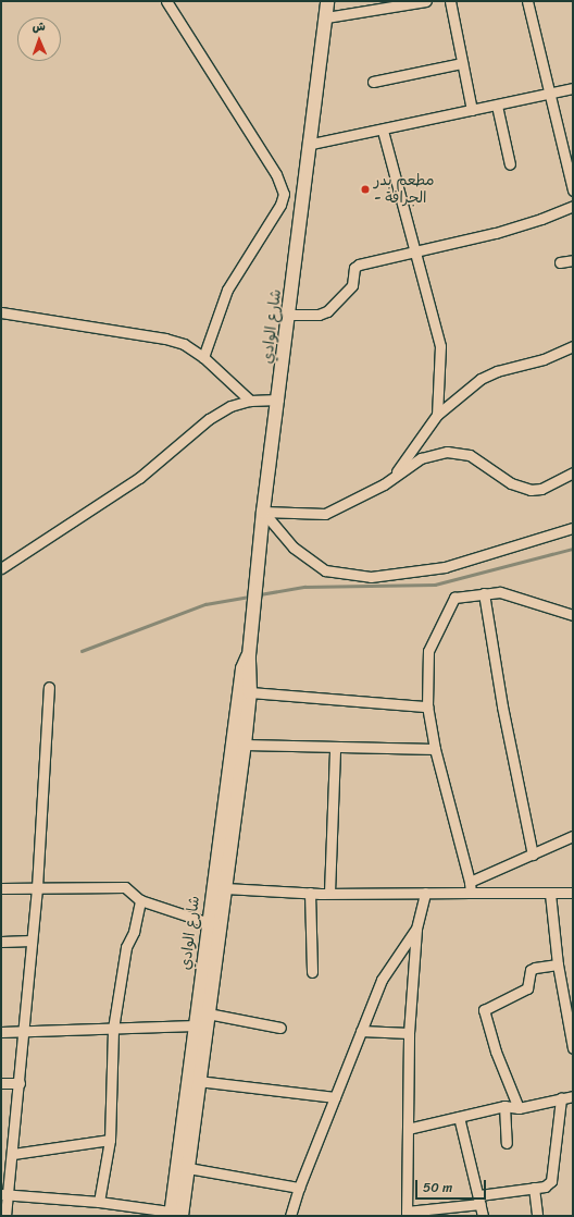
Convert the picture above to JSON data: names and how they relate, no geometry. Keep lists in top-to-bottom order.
{
  "streets": {
    "main road": ["شارع الوادي"]
  },
  "places": ["مطعم بدر - الجرافة"],
  "scale_bar": "50 m",
  "north": "top"
}
